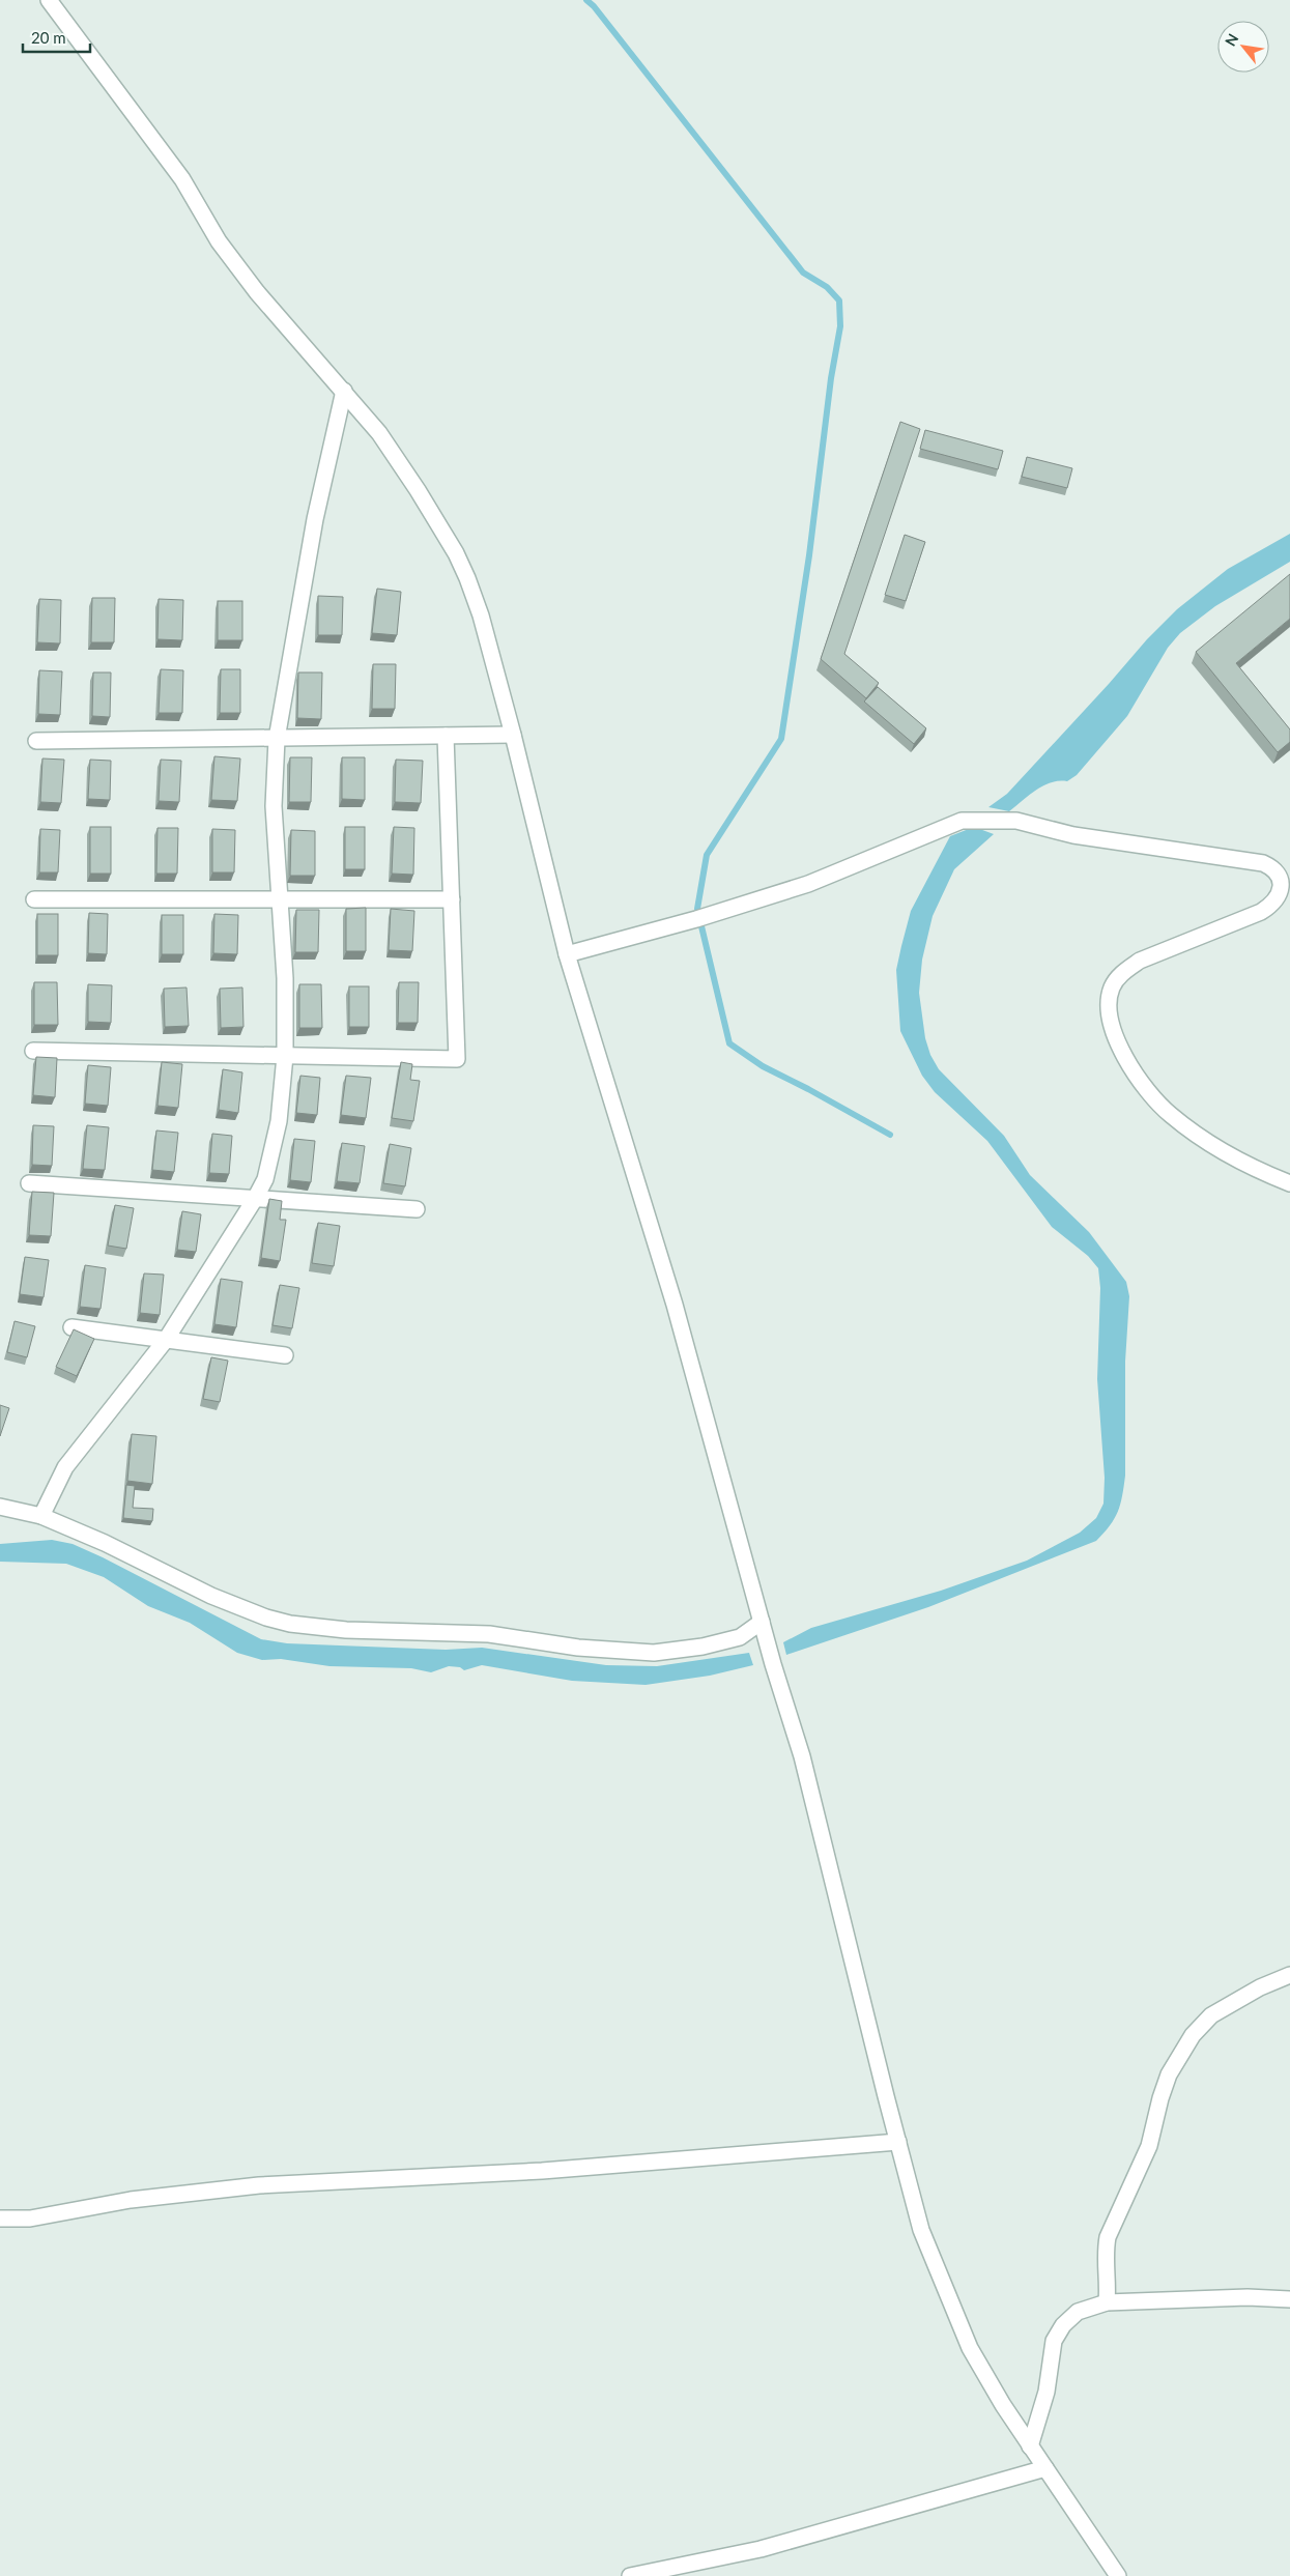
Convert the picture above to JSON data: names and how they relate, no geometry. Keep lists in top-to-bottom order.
{
  "scale_bar": "20 m",
  "north": "top left"
}
